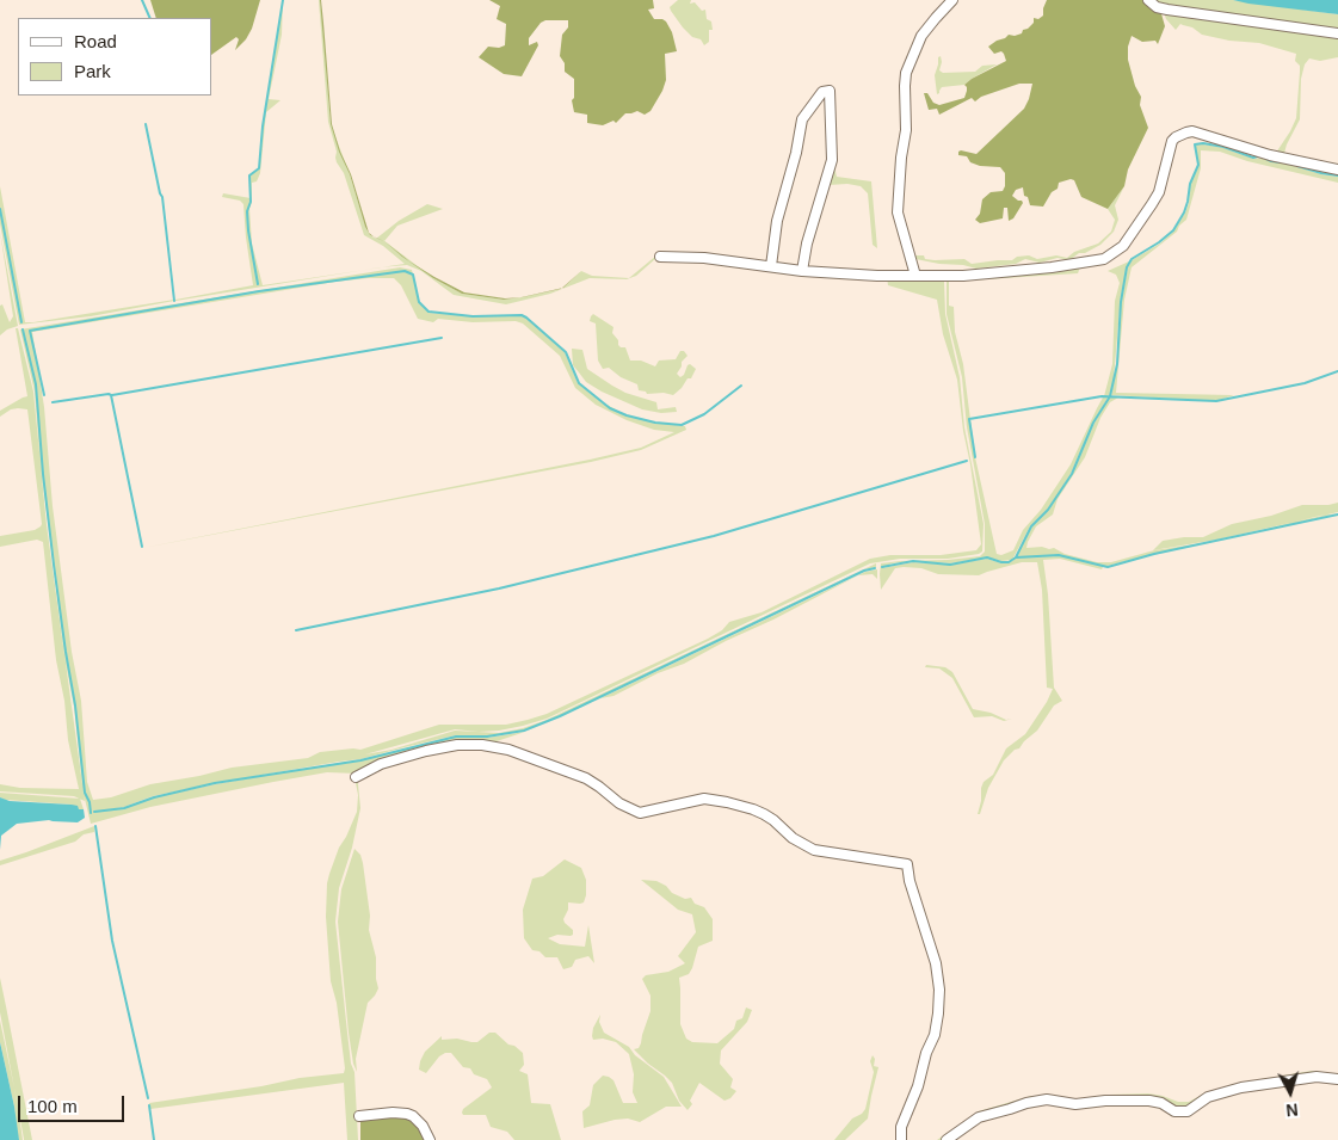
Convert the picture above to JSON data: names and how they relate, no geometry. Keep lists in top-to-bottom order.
{
  "legend": ["Road", "Park"],
  "scale_bar": "100 m",
  "north": "bottom"
}
